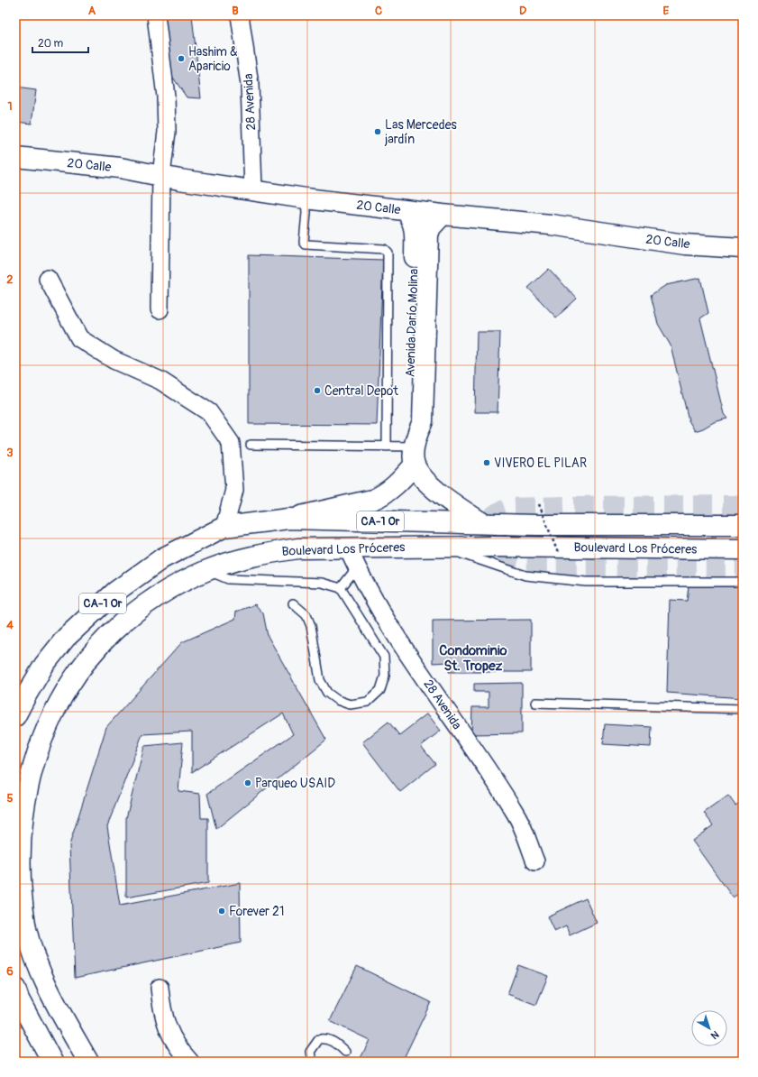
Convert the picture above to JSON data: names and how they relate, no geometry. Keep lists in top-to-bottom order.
{
  "streets": {
    "main road": [
      "20 Calle",
      "Avenida Darío Molina",
      "CA-1 Or",
      "Boulevard Los Próceres"
    ],
    "street": ["28 Avenida"]
  },
  "crossings": [
    ["28 Avenida", "20 Calle"],
    ["28 Avenida", "Boulevard Los Próceres"],
    ["20 Calle", "Avenida Darío Molina"],
    ["Avenida Darío Molina", "Boulevard Los Próceres"]
  ],
  "districts": ["Condominio St. Tropez"],
  "places": [
    "Hashim & Aparicio",
    "Las Mercedes jardín",
    "Central Depot",
    "VIVERO EL PILAR",
    "Parqueo USAID",
    "Forever 21"
  ],
  "scale_bar": "20 m",
  "north": "bottom right",
  "grid": {
    "columns": [
      "A",
      "B",
      "C",
      "D",
      "E"
    ],
    "rows": [
      "1",
      "2",
      "3",
      "4",
      "5",
      "6"
    ]
  }
}
